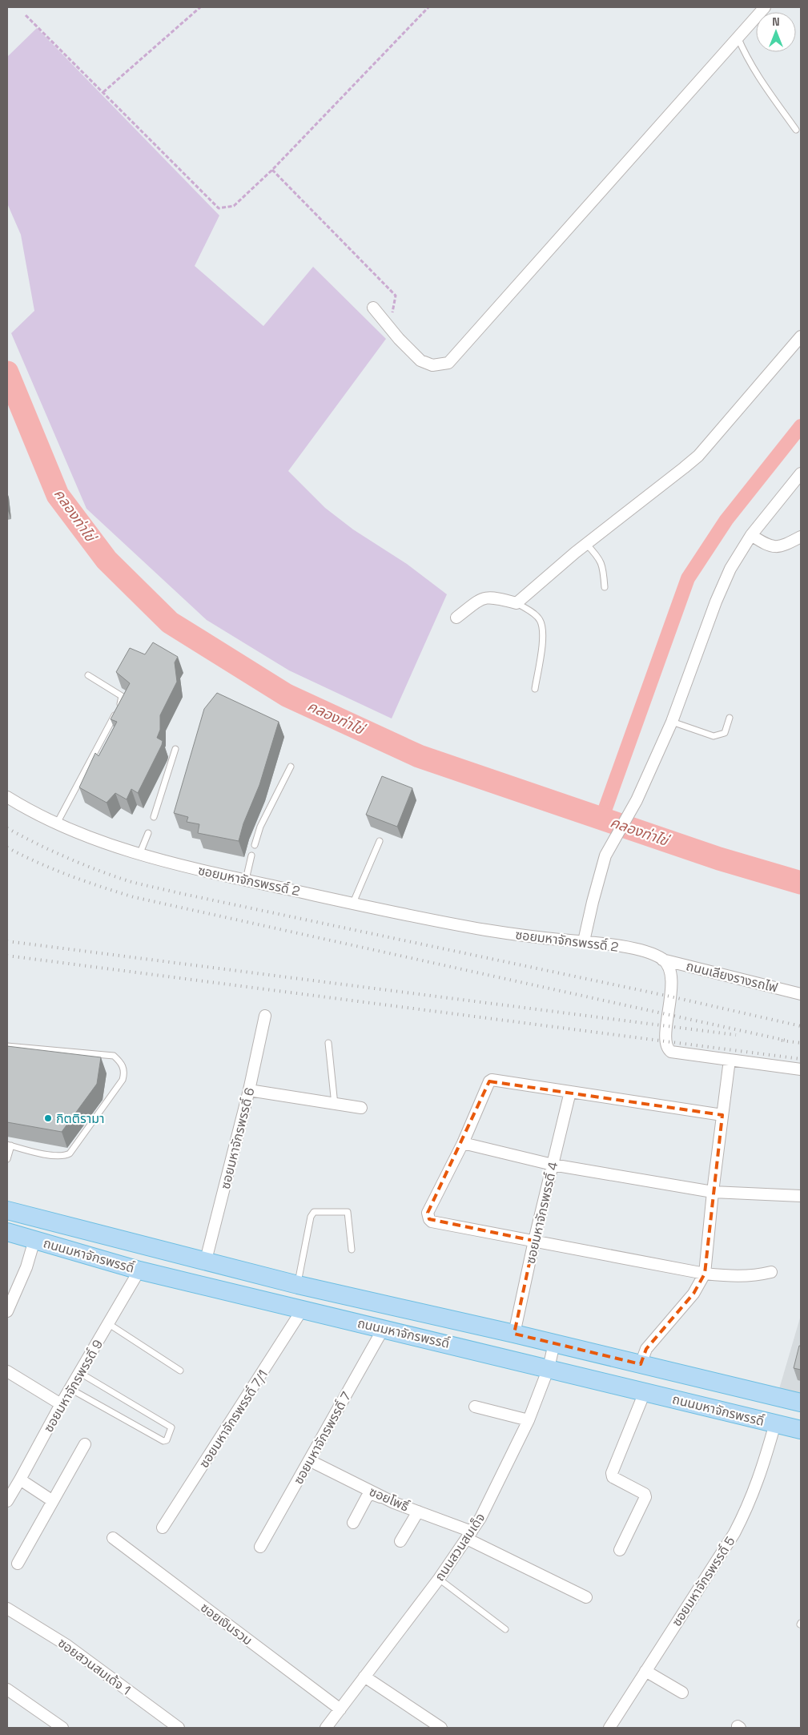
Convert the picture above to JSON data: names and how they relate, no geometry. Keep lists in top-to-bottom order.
{
  "streets": {
    "main road": ["ถนนมหาจักรพรรดิ์"],
    "street": [
      "ซอยมหาจักรพรรดิ์ 2",
      "ถนนเลียงรางรถไฟ",
      "ซอยมหาจักรพรรดิ์ 6",
      "ซอยมหาจักรพรรดิ์ 4",
      "ซอยมหาจักรพรรดิ์ 9",
      "ซอยมหาจักรพรรดิ์ 7/1",
      "ซอยมหาจักรพรรดิ์ 7",
      "ซอยโพธิ์",
      "ถนนสวนสมเด็จ",
      "ซอยมหาจักรพรรดิ์ 5",
      "ซอยเงินรวม",
      "ซอยสวนสมเด้จ 1"
    ]
  },
  "crossings": [
    ["ซอยมหาจักรพรรดิ์ 2", "ถนนเลียงรางรถไฟ"],
    ["ซอยมหาจักรพรรดิ์ 6", "ถนนมหาจักรพรรดิ์"],
    ["ซอยมหาจักรพรรดิ์ 4", "ถนนมหาจักรพรรดิ์"],
    ["ถนนมหาจักรพรรดิ์", "ซอยมหาจักรพรรดิ์ 9"],
    ["ถนนมหาจักรพรรดิ์", "ซอยมหาจักรพรรดิ์ 7/1"],
    ["ถนนมหาจักรพรรดิ์", "ซอยมหาจักรพรรดิ์ 7"],
    ["ถนนมหาจักรพรรดิ์", "ถนนสวนสมเด็จ"],
    ["ถนนมหาจักรพรรดิ์", "ซอยมหาจักรพรรดิ์ 5"],
    ["ซอยมหาจักรพรรดิ์ 7", "ซอยโพธิ์"],
    ["ซอยโพธิ์", "ถนนสวนสมเด็จ"],
    ["ถนนสวนสมเด็จ", "ซอยเงินรวม"]
  ],
  "water": ["คลองท่าไข่"],
  "places": ["กิตติรามา"],
  "north": "top"
}
